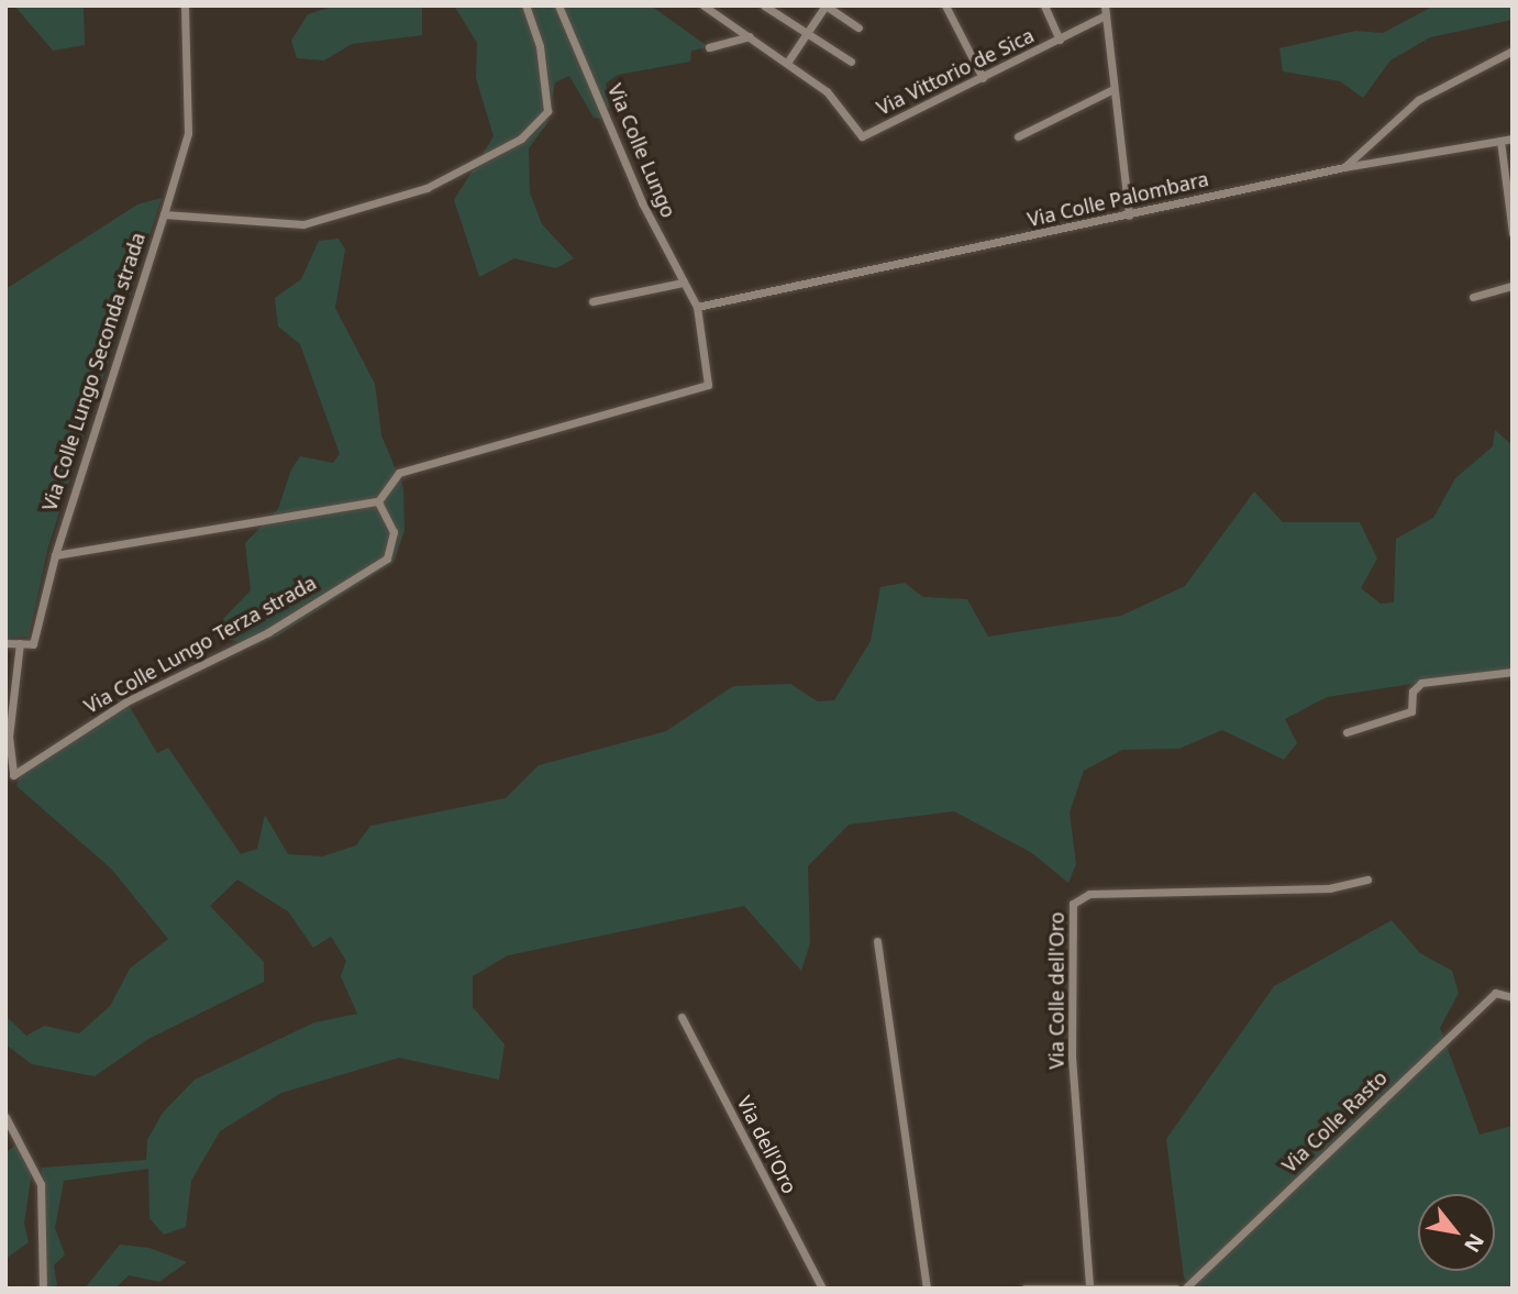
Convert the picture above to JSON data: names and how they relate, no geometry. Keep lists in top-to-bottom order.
{
  "streets": {
    "street": [
      "Via Vittorio de Sica",
      "Via Colle Lungo",
      "Via Colle Palombara",
      "Via Colle Lungo Seconda strada",
      "Via Colle Lungo Terza strada",
      "Via Colle dell'Oro",
      "Via Colle Rasto",
      "Via dell'Oro"
    ]
  },
  "crossings": [
    ["Via Colle Lungo", "Via Colle Palombara"]
  ],
  "north": "bottom right"
}
